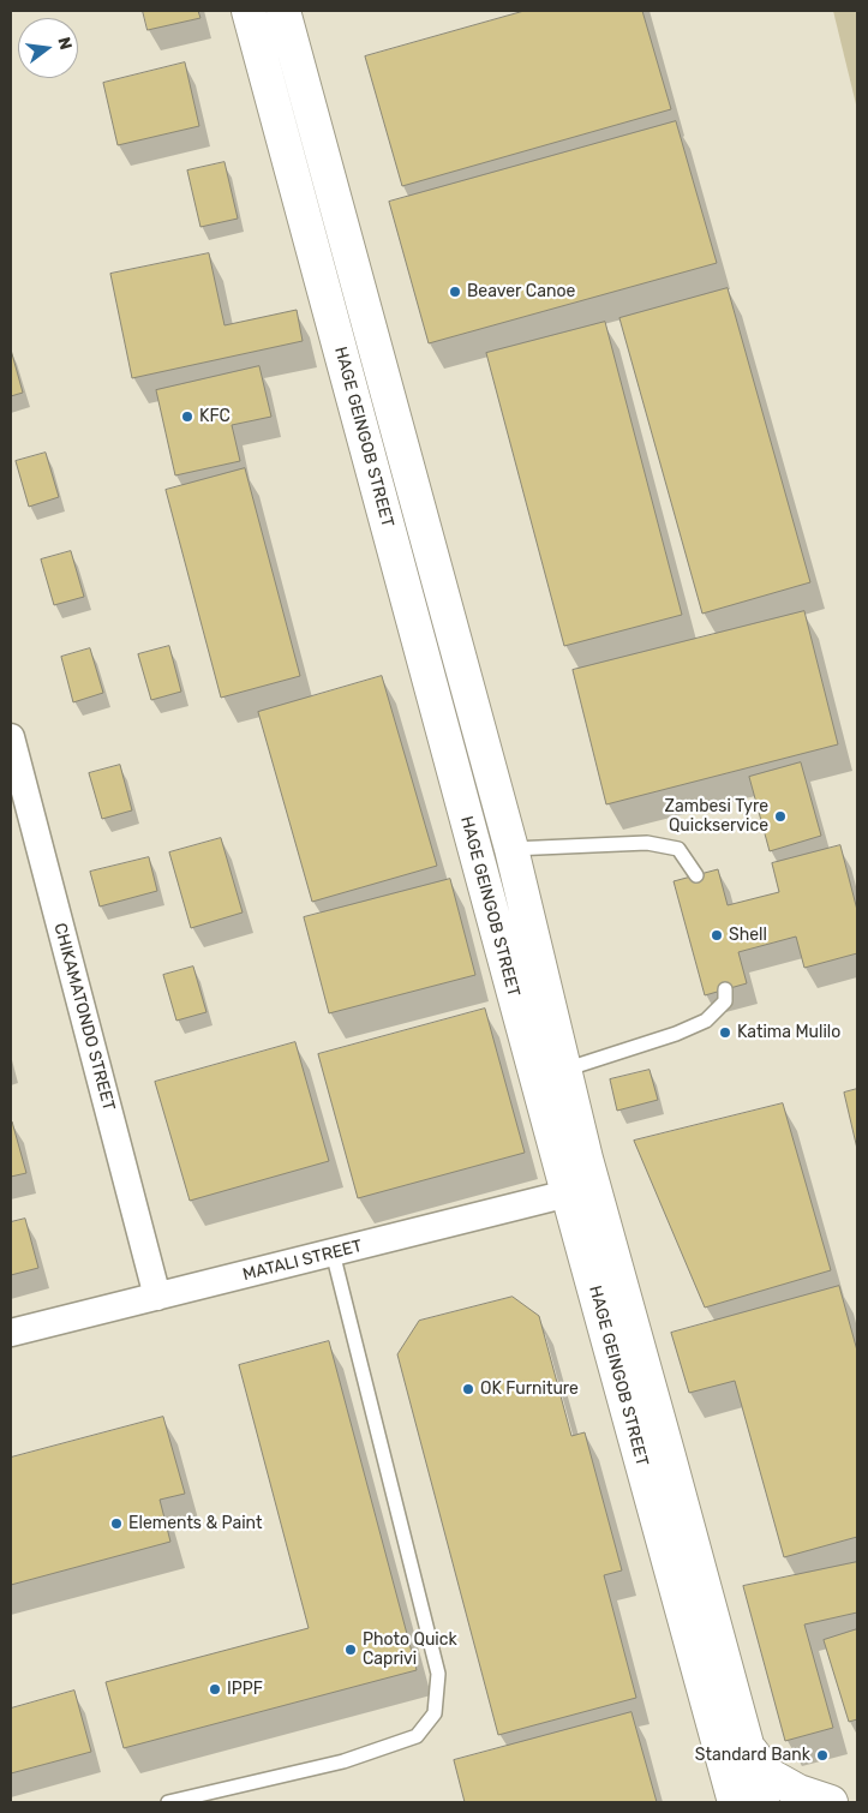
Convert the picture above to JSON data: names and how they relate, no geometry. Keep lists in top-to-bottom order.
{
  "streets": {
    "street": ["HAGE GEINGOB STREET", "CHIKAMATONDO STREET", "MATALI STREET"]
  },
  "crossings": [
    ["HAGE GEINGOB STREET", "MATALI STREET"],
    ["CHIKAMATONDO STREET", "MATALI STREET"]
  ],
  "places": [
    "Beaver Canoe",
    "KFC",
    "Zambesi Tyre Quickservice",
    "Shell",
    "Katima Mulilo",
    "OK Furniture",
    "Elements & Paint",
    "Photo Quick Caprivi",
    "IPPF",
    "Standard Bank"
  ],
  "north": "right"
}
